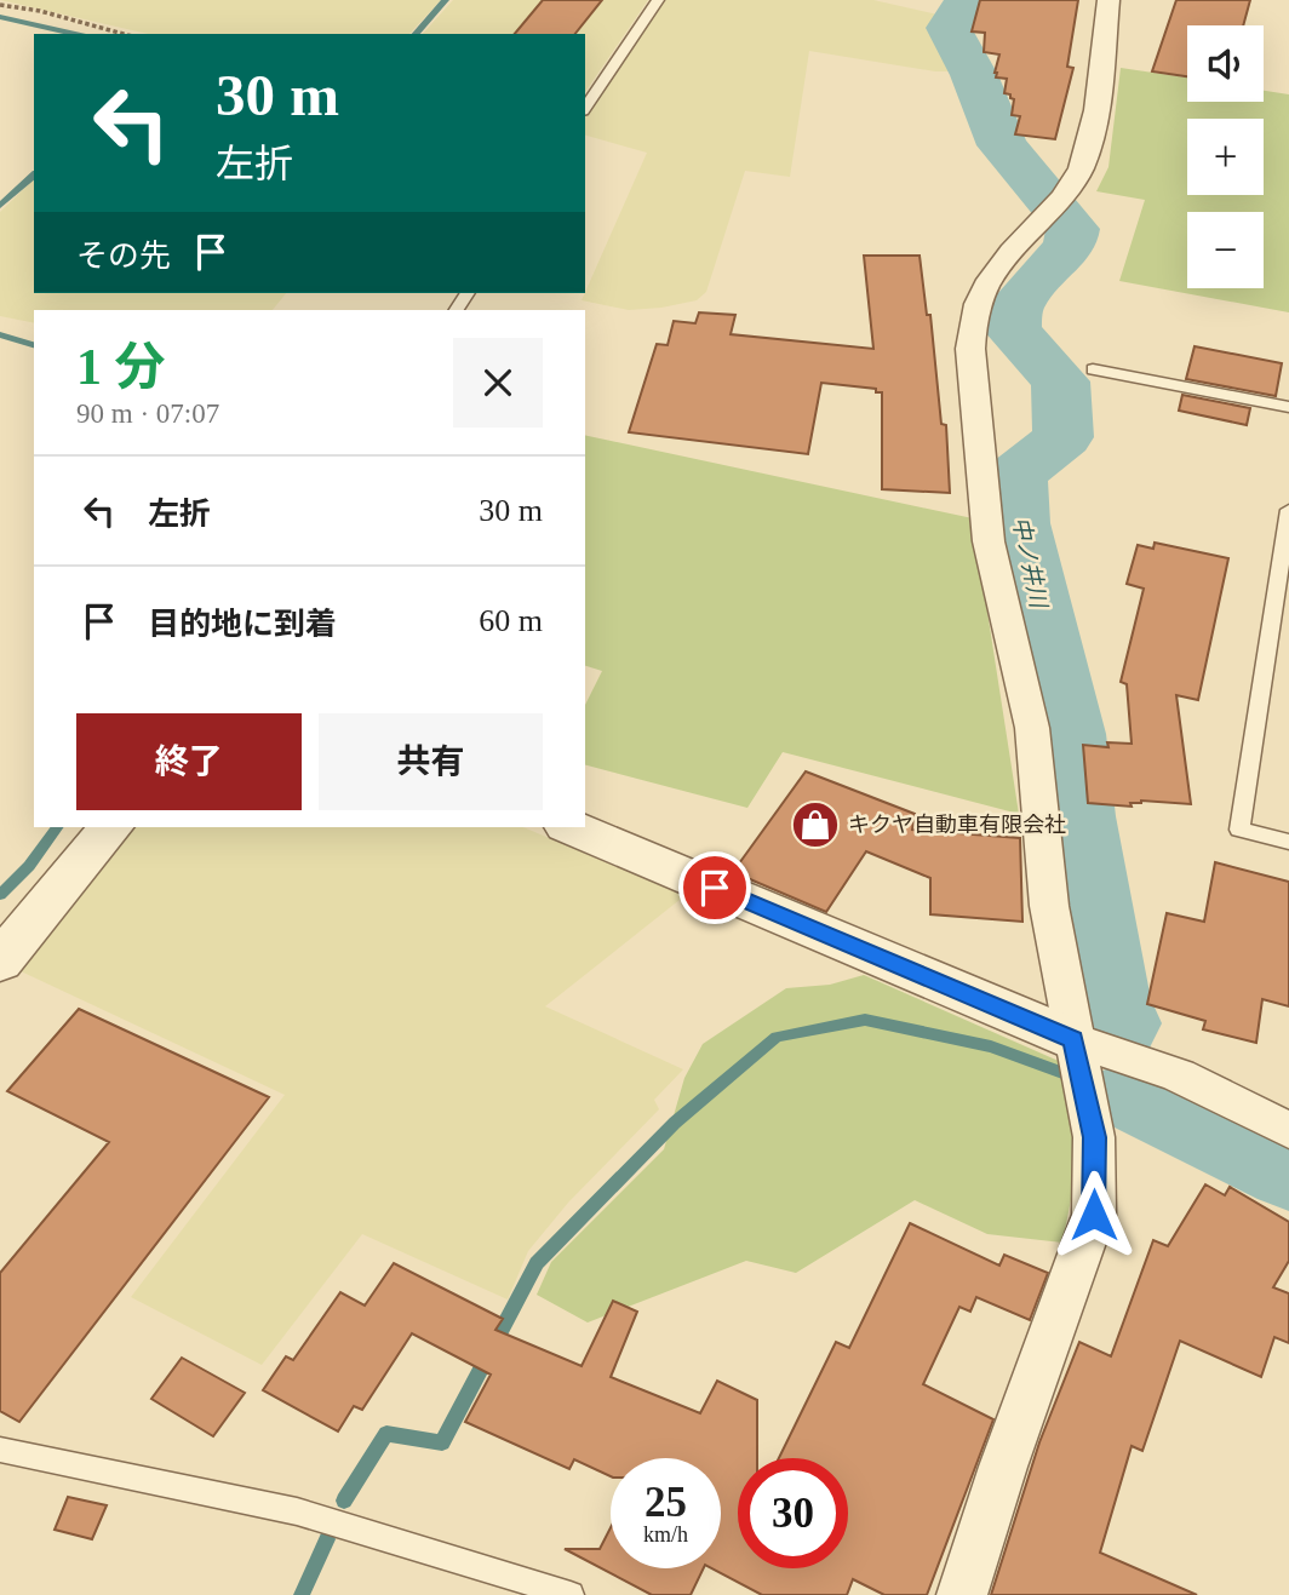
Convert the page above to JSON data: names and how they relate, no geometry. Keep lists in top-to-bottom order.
{
  "water": ["中ノ井川"],
  "places": {
    "shop": ["キクヤ自動車有限会社"]
  },
  "page": {
    "map_buttons": ["+", "−"],
    "turn": ["30 m", "左折"],
    "then": "その先",
    "heading": ["1 分", "90 m · 07:07"],
    "list": [
      {
        "name": "左折",
        "value": "30 m"
      },
      {
        "name": "目的地に到着",
        "value": "60 m"
      }
    ],
    "buttons": ["終了", "共有"],
    "speed": "25 km/h",
    "limit": "30"
  }
}
